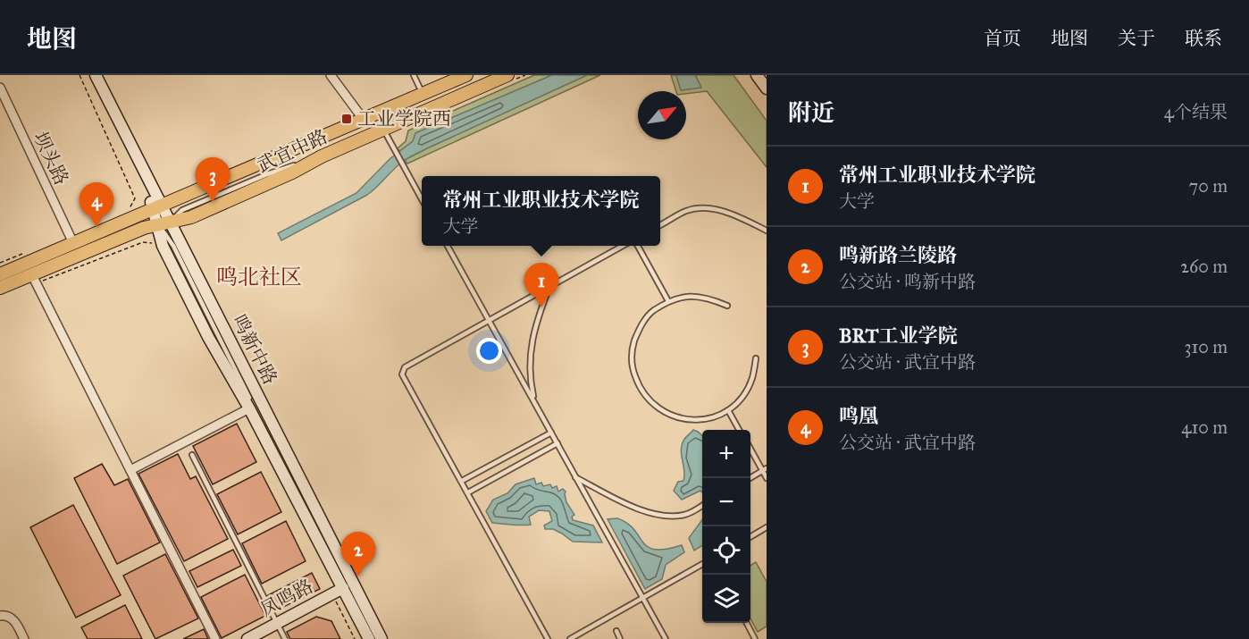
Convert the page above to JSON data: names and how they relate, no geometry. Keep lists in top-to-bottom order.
{
  "streets": {
    "main road": ["武宜中路", "鸣新中路", "凤鸣路"],
    "street": ["坝头路"]
  },
  "crossings": [
    ["武宜中路", "坝头路"],
    ["武宜中路", "鸣新中路"],
    ["鸣新中路", "凤鸣路"]
  ],
  "districts": ["鸣北社区"],
  "places": {
    "transit": ["工业学院西"]
  },
  "north": "top right",
  "page": {
    "header": "地图",
    "nav": [
      "首页",
      "地图",
      "关于",
      "联系"
    ],
    "heading": ["附近", "4个结果"],
    "list": [
      {
        "mark": "1",
        "name": "常州工业职业技术学院",
        "note": "大学",
        "value": "70 m"
      },
      {
        "mark": "2",
        "name": "鸣新路兰陵路",
        "note": "公交站 · 鸣新中路",
        "value": "260 m"
      },
      {
        "mark": "3",
        "name": "BRT工业学院",
        "note": "公交站 · 武宜中路",
        "value": "310 m"
      },
      {
        "mark": "4",
        "name": "鸣凰",
        "note": "公交站 · 武宜中路",
        "value": "410 m"
      }
    ],
    "pins": [
      "3",
      "4",
      "1",
      "2"
    ],
    "popup": ["常州工业职业技术学院", "大学"],
    "map_buttons": ["+", "−"]
  }
}
